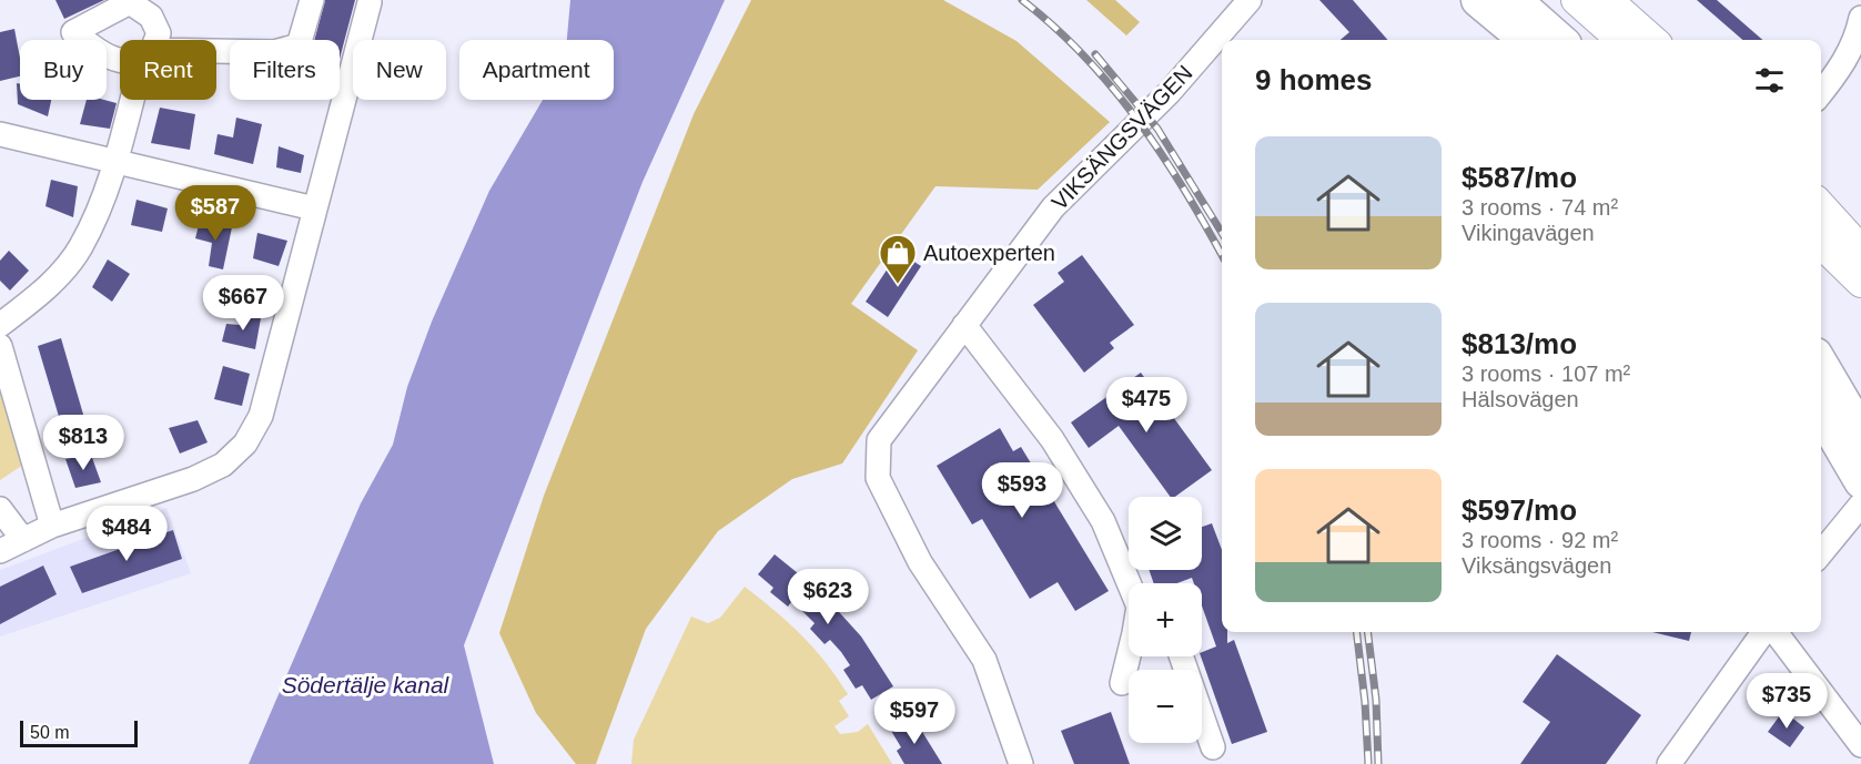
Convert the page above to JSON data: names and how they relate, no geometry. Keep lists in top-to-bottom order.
{
  "streets": {
    "street": ["VIKSÄNGSVÄGEN"]
  },
  "water": ["Södertälje kanal"],
  "places": {
    "shop": ["Autoexperten"]
  },
  "scale_bar": "50 m",
  "page": {
    "chip": [
      "Buy",
      "Rent",
      "Filters",
      "New",
      "Apartment"
    ],
    "heading": "9 homes",
    "list": [
      {
        "name": "$587/mo",
        "note": "3 rooms · 74 m² · Vikingavägen"
      },
      {
        "name": "$813/mo",
        "note": "3 rooms · 107 m² · Hälsovägen"
      },
      {
        "name": "$597/mo",
        "note": "3 rooms · 92 m² · Viksängsvägen"
      }
    ],
    "price": [
      "$587",
      "$667",
      "$475",
      "$813",
      "$593",
      "$484",
      "$623",
      "$735",
      "$597"
    ],
    "map_buttons": ["+", "−"],
    "scale": "50 m"
  }
}
